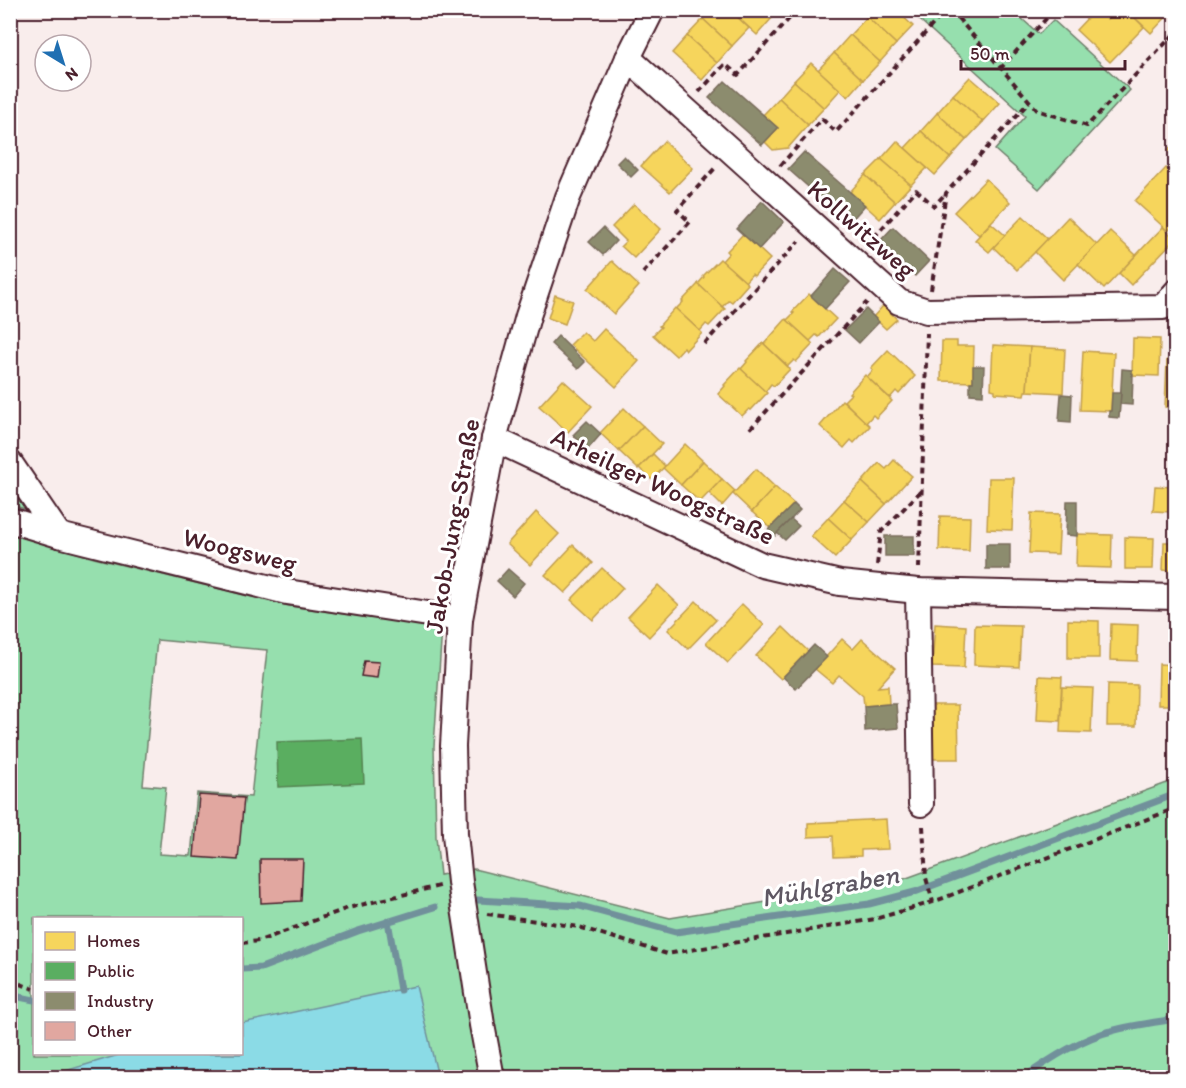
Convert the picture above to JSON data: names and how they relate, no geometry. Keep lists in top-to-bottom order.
{
  "streets": {
    "street": [
      "Kollwitzweg",
      "Arheilger Woogstraße",
      "Jakob-Jung-Straße",
      "Woogsweg"
    ]
  },
  "crossings": [
    ["Kollwitzweg", "Jakob-Jung-Straße"],
    ["Arheilger Woogstraße", "Jakob-Jung-Straße"],
    ["Jakob-Jung-Straße", "Woogsweg"]
  ],
  "water": ["Mühlgraben"],
  "legend": [
    "Homes",
    "Public",
    "Industry",
    "Other"
  ],
  "scale_bar": "50 m",
  "north": "bottom right"
}
